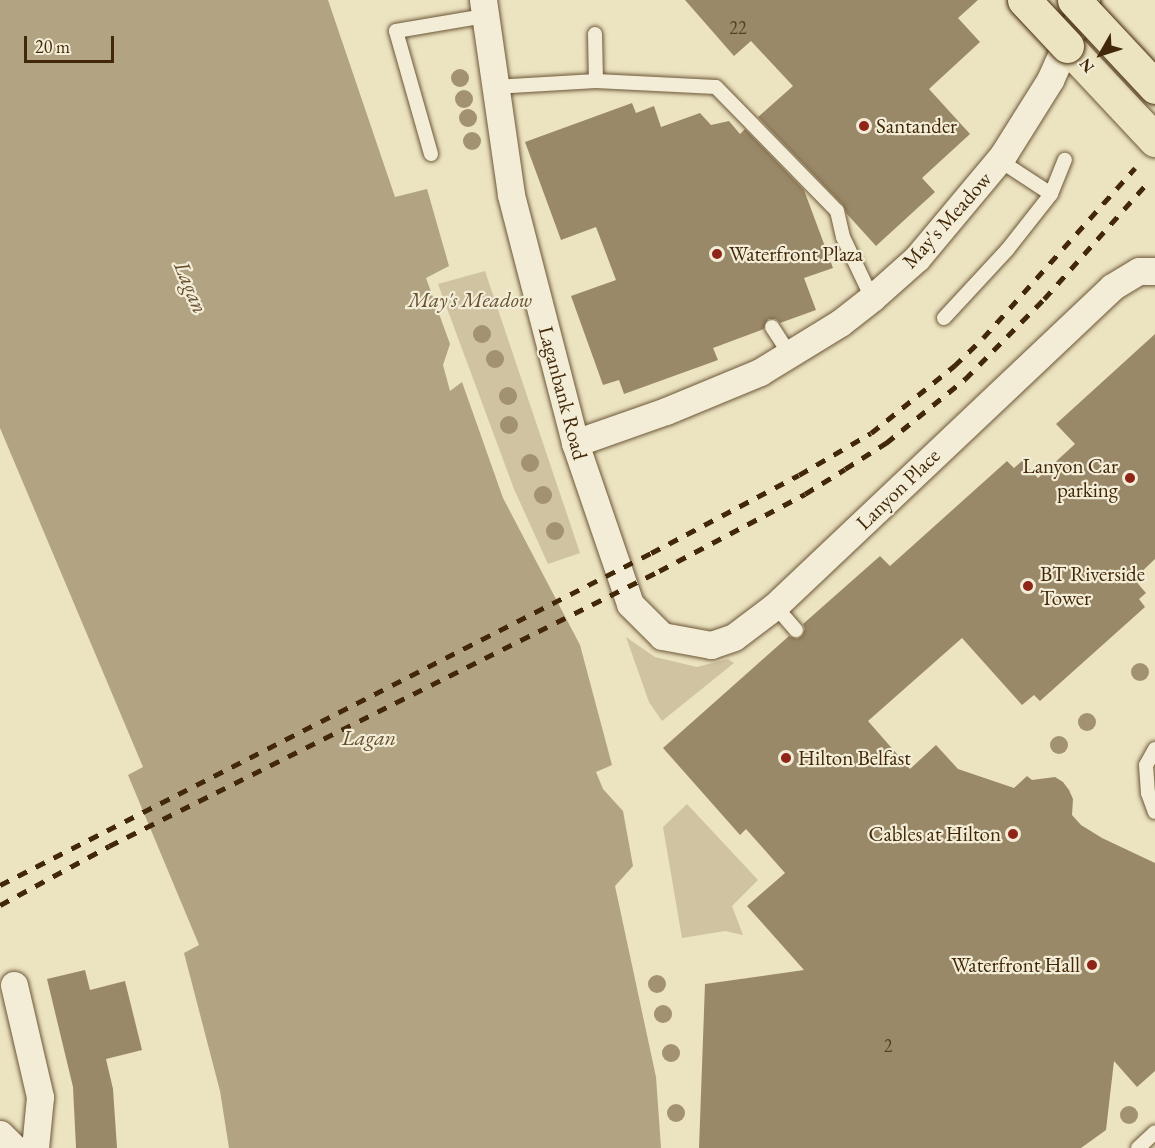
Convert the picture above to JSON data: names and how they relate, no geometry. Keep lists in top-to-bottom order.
{
  "streets": {
    "street": ["May's Meadow", "Laganbank Road", "Lanyon Place"]
  },
  "crossings": [
    ["May's Meadow", "Laganbank Road"],
    ["Laganbank Road", "Lanyon Place"]
  ],
  "water": ["Lagan"],
  "parks": ["May's Meadow"],
  "places": [
    "Santander",
    "Waterfront Plaza",
    "Lanyon Car parking",
    "BT Riverside Tower",
    "Hilton Belfast",
    "Cables at Hilton",
    "Waterfront Hall"
  ],
  "house_numbers": ["22", "2"],
  "scale_bar": "20 m",
  "north": "bottom left"
}
